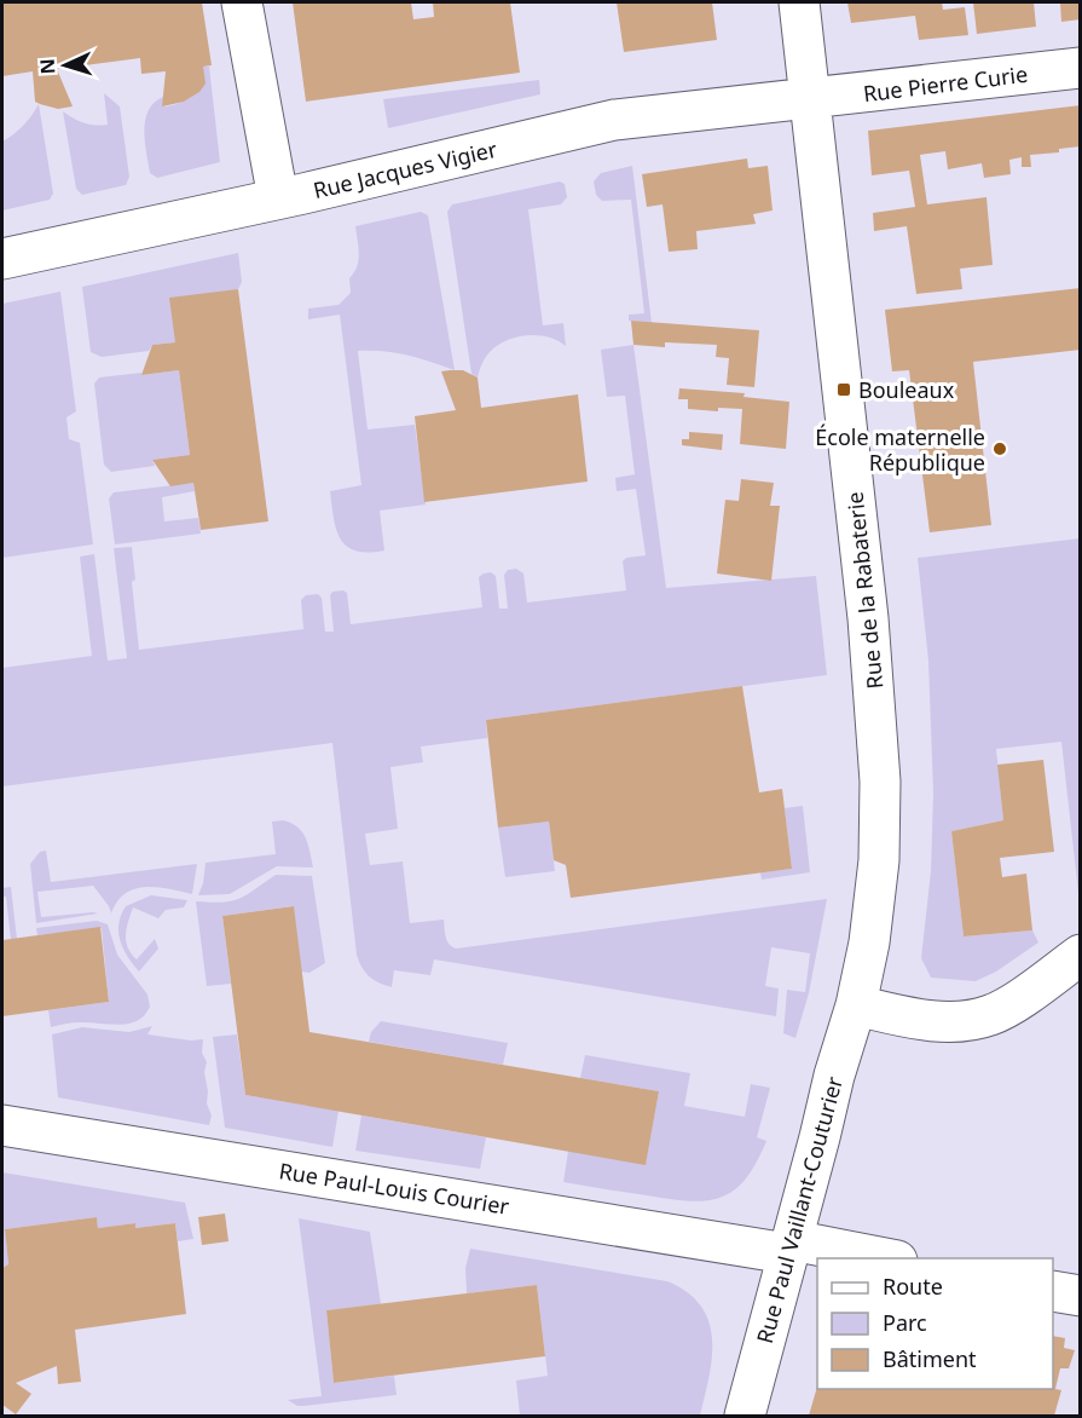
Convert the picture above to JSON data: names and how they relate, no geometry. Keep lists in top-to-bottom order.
{
  "streets": {
    "street": [
      "Rue Pierre Curie",
      "Rue Jacques Vigier",
      "Rue de la Rabaterie",
      "Rue Paul-Louis Courier",
      "Rue Paul Vaillant-Couturier"
    ]
  },
  "crossings": [
    ["Rue Pierre Curie", "Rue Jacques Vigier"],
    ["Rue Pierre Curie", "Rue de la Rabaterie"],
    ["Rue Jacques Vigier", "Rue de la Rabaterie"],
    ["Rue de la Rabaterie", "Rue Paul Vaillant-Couturier"],
    ["Rue Paul-Louis Courier", "Rue Paul Vaillant-Couturier"]
  ],
  "places": {
    "transit": ["Bouleaux"],
    "other": ["École maternelle République"]
  },
  "legend": ["Route", "Parc", "Bâtiment"],
  "north": "left"
}
